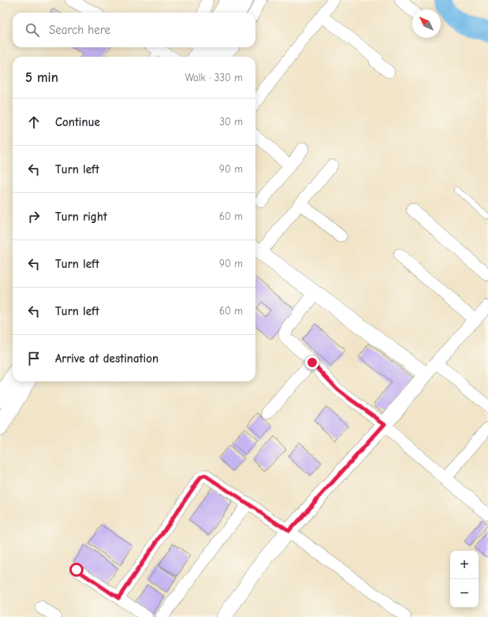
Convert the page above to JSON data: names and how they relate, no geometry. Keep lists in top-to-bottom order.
{
  "north": "top left",
  "page": {
    "search": "Search here",
    "heading": ["5 min", "Walk · 330 m"],
    "list": [
      ["Continue", "30 m"],
      ["Turn left", "90 m"],
      ["Turn right", "60 m"],
      ["Turn left", "90 m"],
      ["Turn left", "60 m"],
      "Arrive at destination"
    ],
    "map_buttons": ["+", "−"]
  }
}
